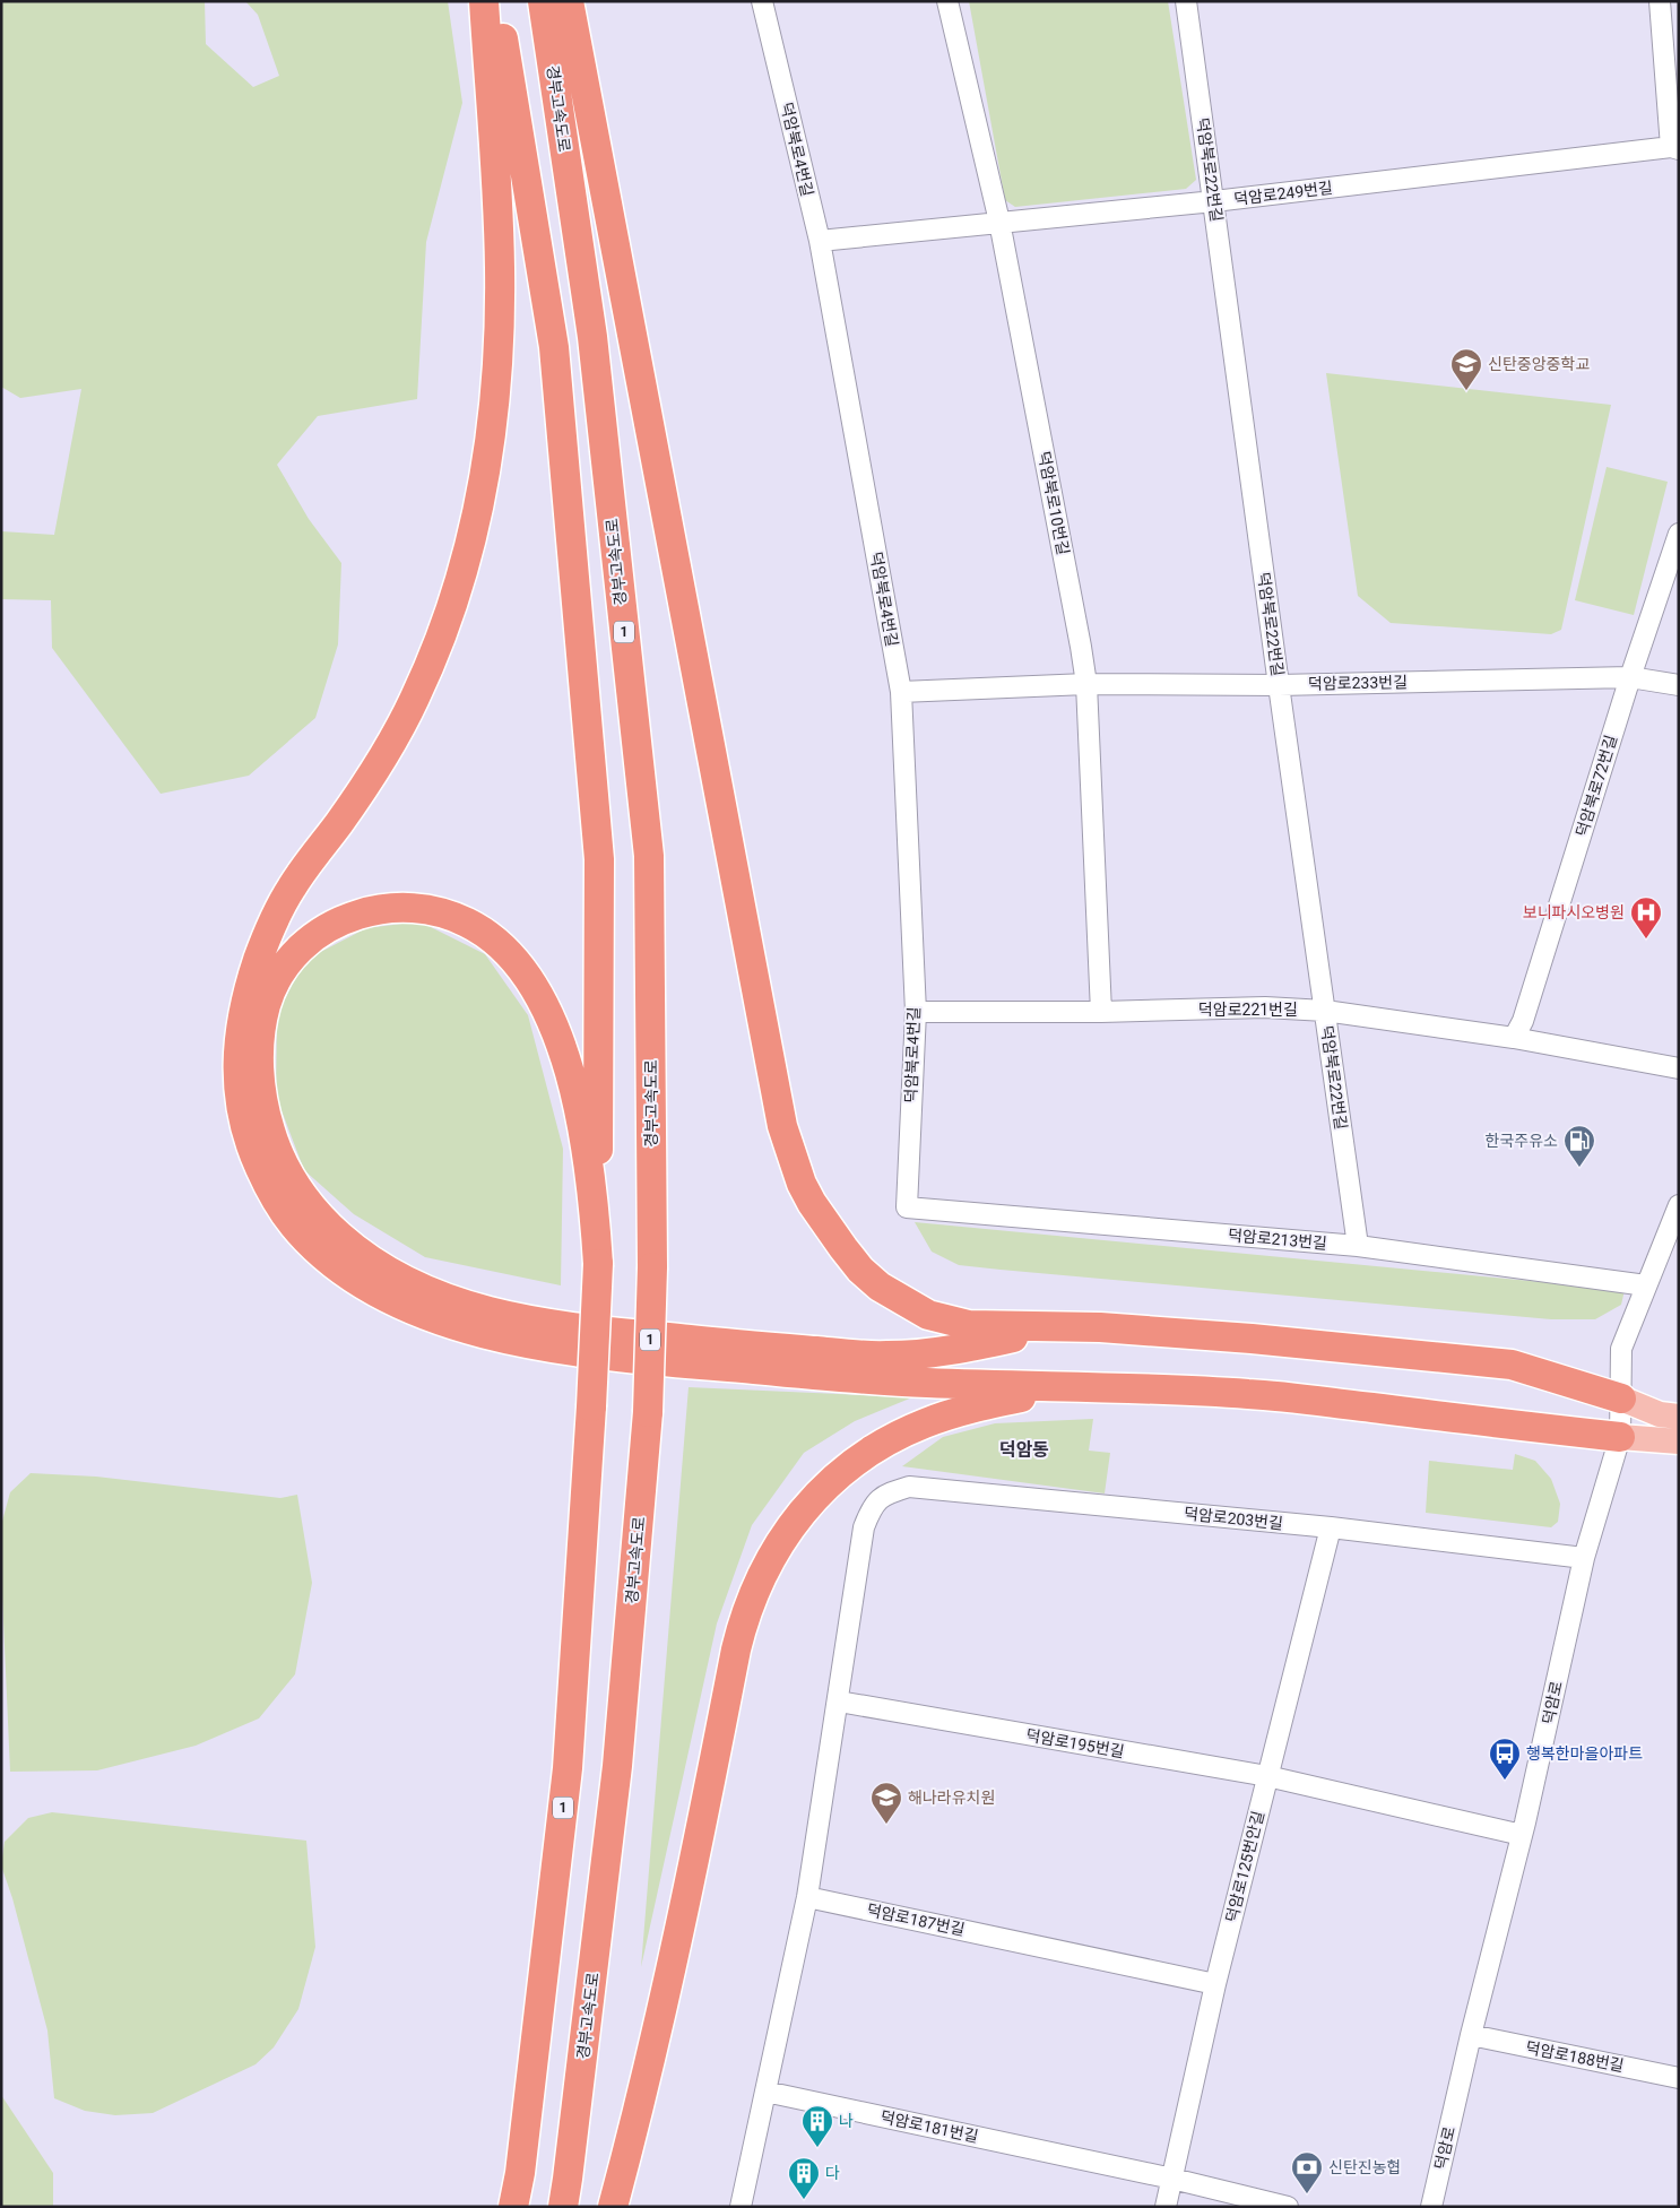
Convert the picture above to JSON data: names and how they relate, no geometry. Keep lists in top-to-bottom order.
{
  "streets": {
    "highway": ["경부고속도로", "1"],
    "street": [
      "덕암북로4번길",
      "덕암북로22번길",
      "덕암로249번길",
      "덕암북로10번길",
      "덕암로233번길",
      "덕암북로72번길",
      "덕암로221번길",
      "덕암로213번길",
      "덕암로203번길",
      "덕암로",
      "덕암로195번길",
      "덕암로125번안길",
      "덕암로187번길",
      "덕암로188번길",
      "덕암로181번길"
    ]
  },
  "crossings": [
    ["덕암북로4번길", "덕암로249번길"],
    ["덕암북로4번길", "덕암로233번길"],
    ["덕암북로4번길", "덕암로221번길"],
    ["덕암북로4번길", "덕암로213번길"],
    ["덕암북로22번길", "덕암로249번길"],
    ["덕암북로22번길", "덕암로233번길"],
    ["덕암북로22번길", "덕암로221번길"],
    ["덕암북로22번길", "덕암로213번길"],
    ["덕암로249번길", "덕암북로10번길"],
    ["덕암북로10번길", "덕암로233번길"],
    ["덕암북로10번길", "덕암로221번길"],
    ["덕암로233번길", "덕암북로72번길"],
    ["덕암북로72번길", "덕암로221번길"],
    ["덕암로213번길", "덕암로"],
    ["덕암로203번길", "덕암로"],
    ["덕암로203번길", "덕암로195번길"],
    ["덕암로203번길", "덕암로125번안길"],
    ["덕암로", "덕암로195번길"],
    ["덕암로", "덕암로188번길"],
    ["덕암로195번길", "덕암로125번안길"],
    ["덕암로125번안길", "덕암로187번길"],
    ["덕암로125번안길", "덕암로181번길"]
  ],
  "districts": ["덕암동"],
  "places": {
    "school or university": ["신탄중앙중학교", "해나라유치원"],
    "hospital": ["보니파시오병원"],
    "fuel station": ["한국주유소"],
    "bus stop": ["행복한마을아파트"],
    "building": ["나", "다"],
    "bank": ["신탄진농협"]
  }
}
